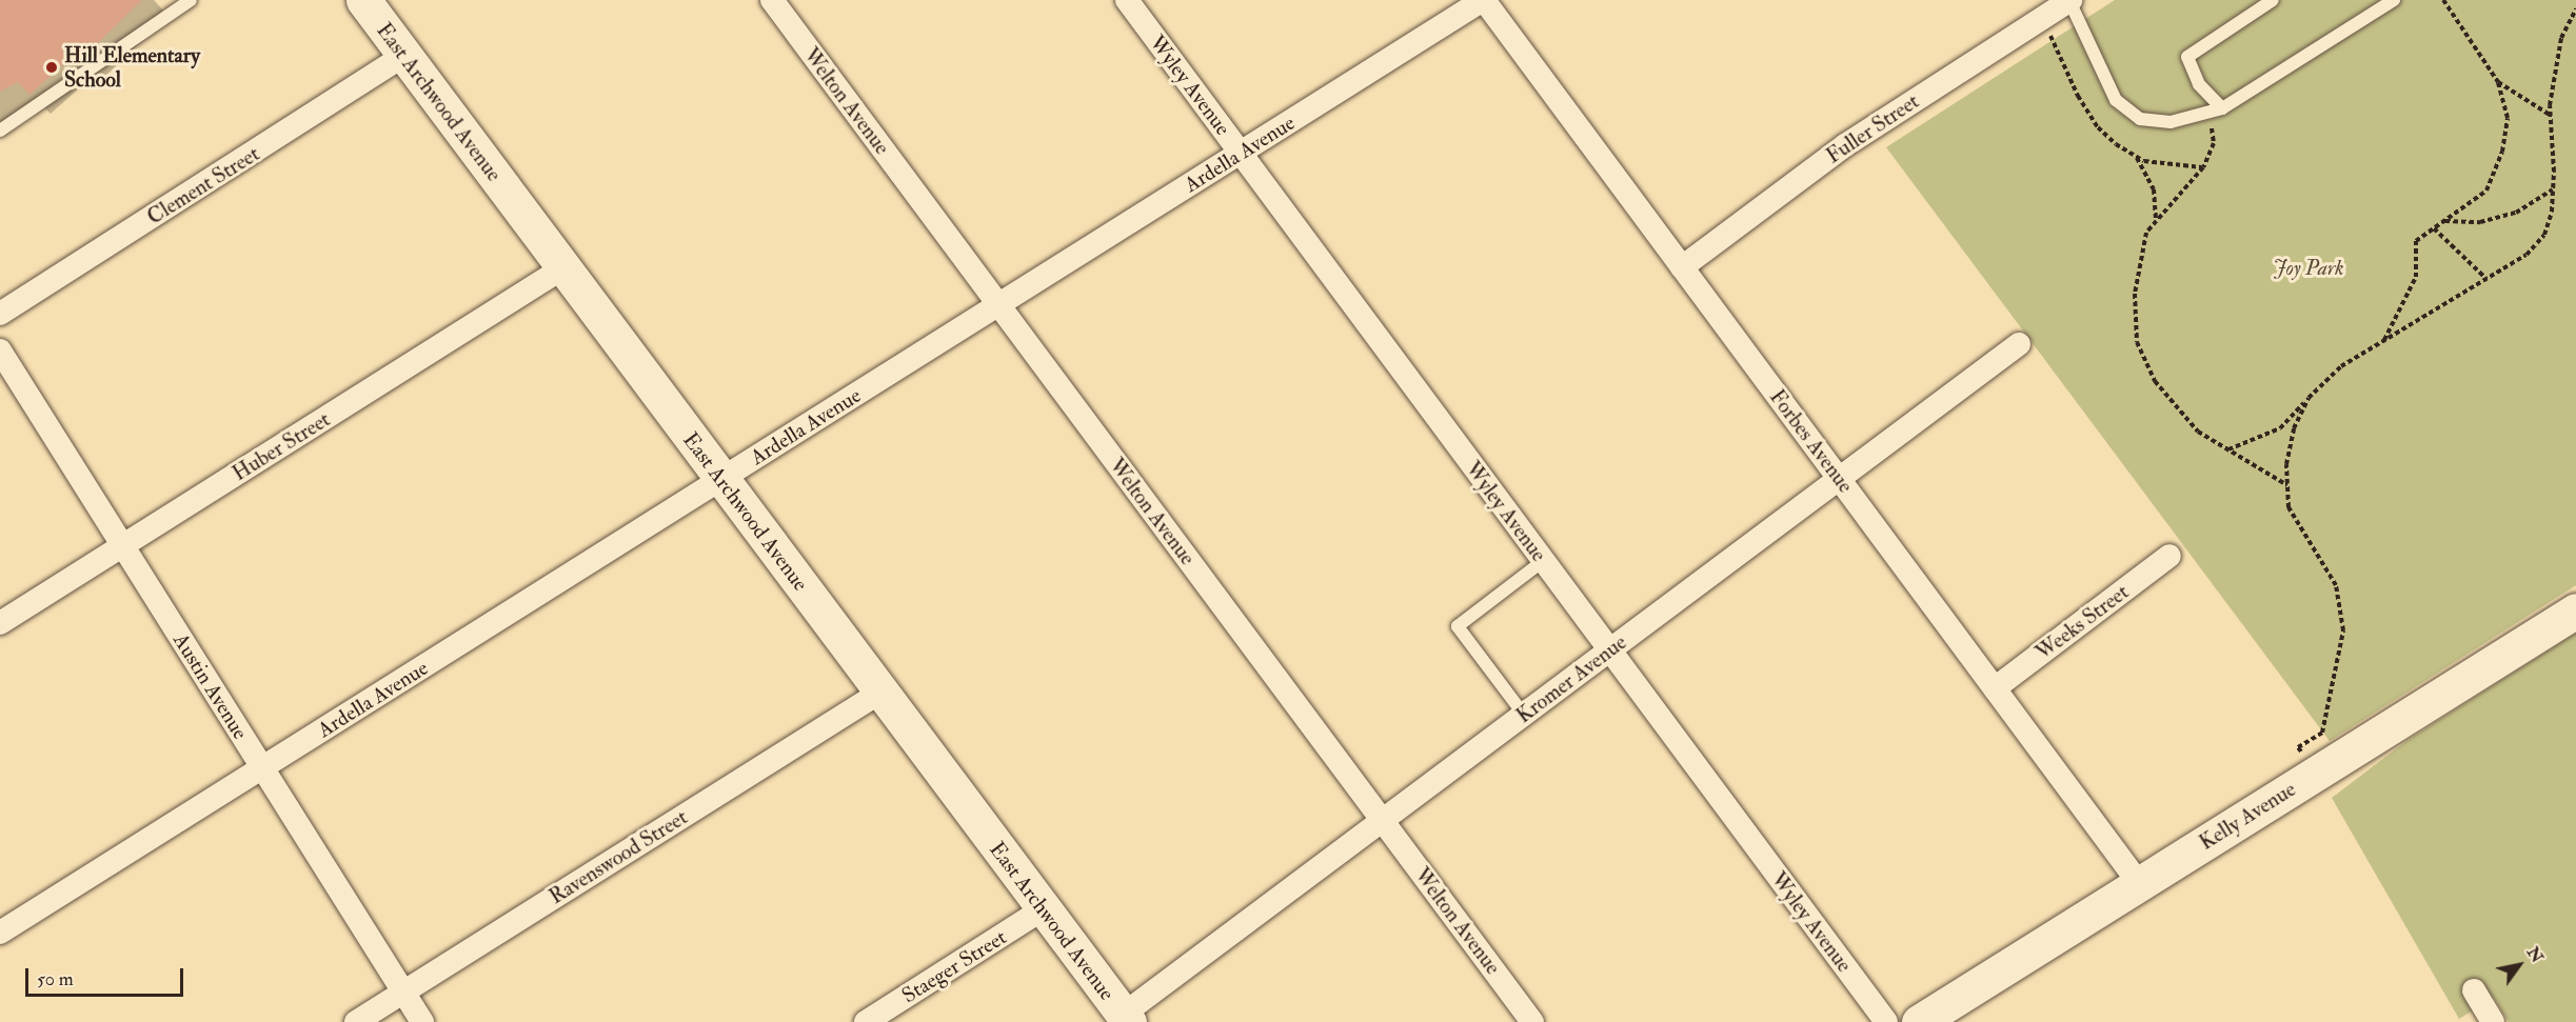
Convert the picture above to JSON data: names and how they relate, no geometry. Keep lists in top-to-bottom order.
{
  "streets": {
    "main road": ["East Archwood Avenue", "Kelly Avenue"],
    "street": [
      "Wyley Avenue",
      "Welton Avenue",
      "Fuller Street",
      "Ardella Avenue",
      "Clement Street",
      "Forbes Avenue",
      "Huber Street",
      "Weeks Street",
      "Kromer Avenue",
      "Austin Avenue",
      "Ravenswood Street",
      "Staeger Street"
    ]
  },
  "crossings": [
    ["Wyley Avenue", "Ardella Avenue"],
    ["Wyley Avenue", "Kromer Avenue"],
    ["Welton Avenue", "Ardella Avenue"],
    ["Welton Avenue", "Kromer Avenue"],
    ["East Archwood Avenue", "Ardella Avenue"],
    ["East Archwood Avenue", "Clement Street"],
    ["East Archwood Avenue", "Huber Street"],
    ["East Archwood Avenue", "Kromer Avenue"],
    ["East Archwood Avenue", "Ravenswood Street"],
    ["East Archwood Avenue", "Staeger Street"],
    ["Fuller Street", "Forbes Avenue"],
    ["Ardella Avenue", "Forbes Avenue"],
    ["Ardella Avenue", "Austin Avenue"],
    ["Forbes Avenue", "Weeks Street"],
    ["Forbes Avenue", "Kromer Avenue"],
    ["Forbes Avenue", "Kelly Avenue"],
    ["Huber Street", "Austin Avenue"],
    ["Austin Avenue", "Ravenswood Street"]
  ],
  "parks": ["Joy Park"],
  "places": ["Hill Elementary School"],
  "scale_bar": "50 m",
  "north": "top right"
}
